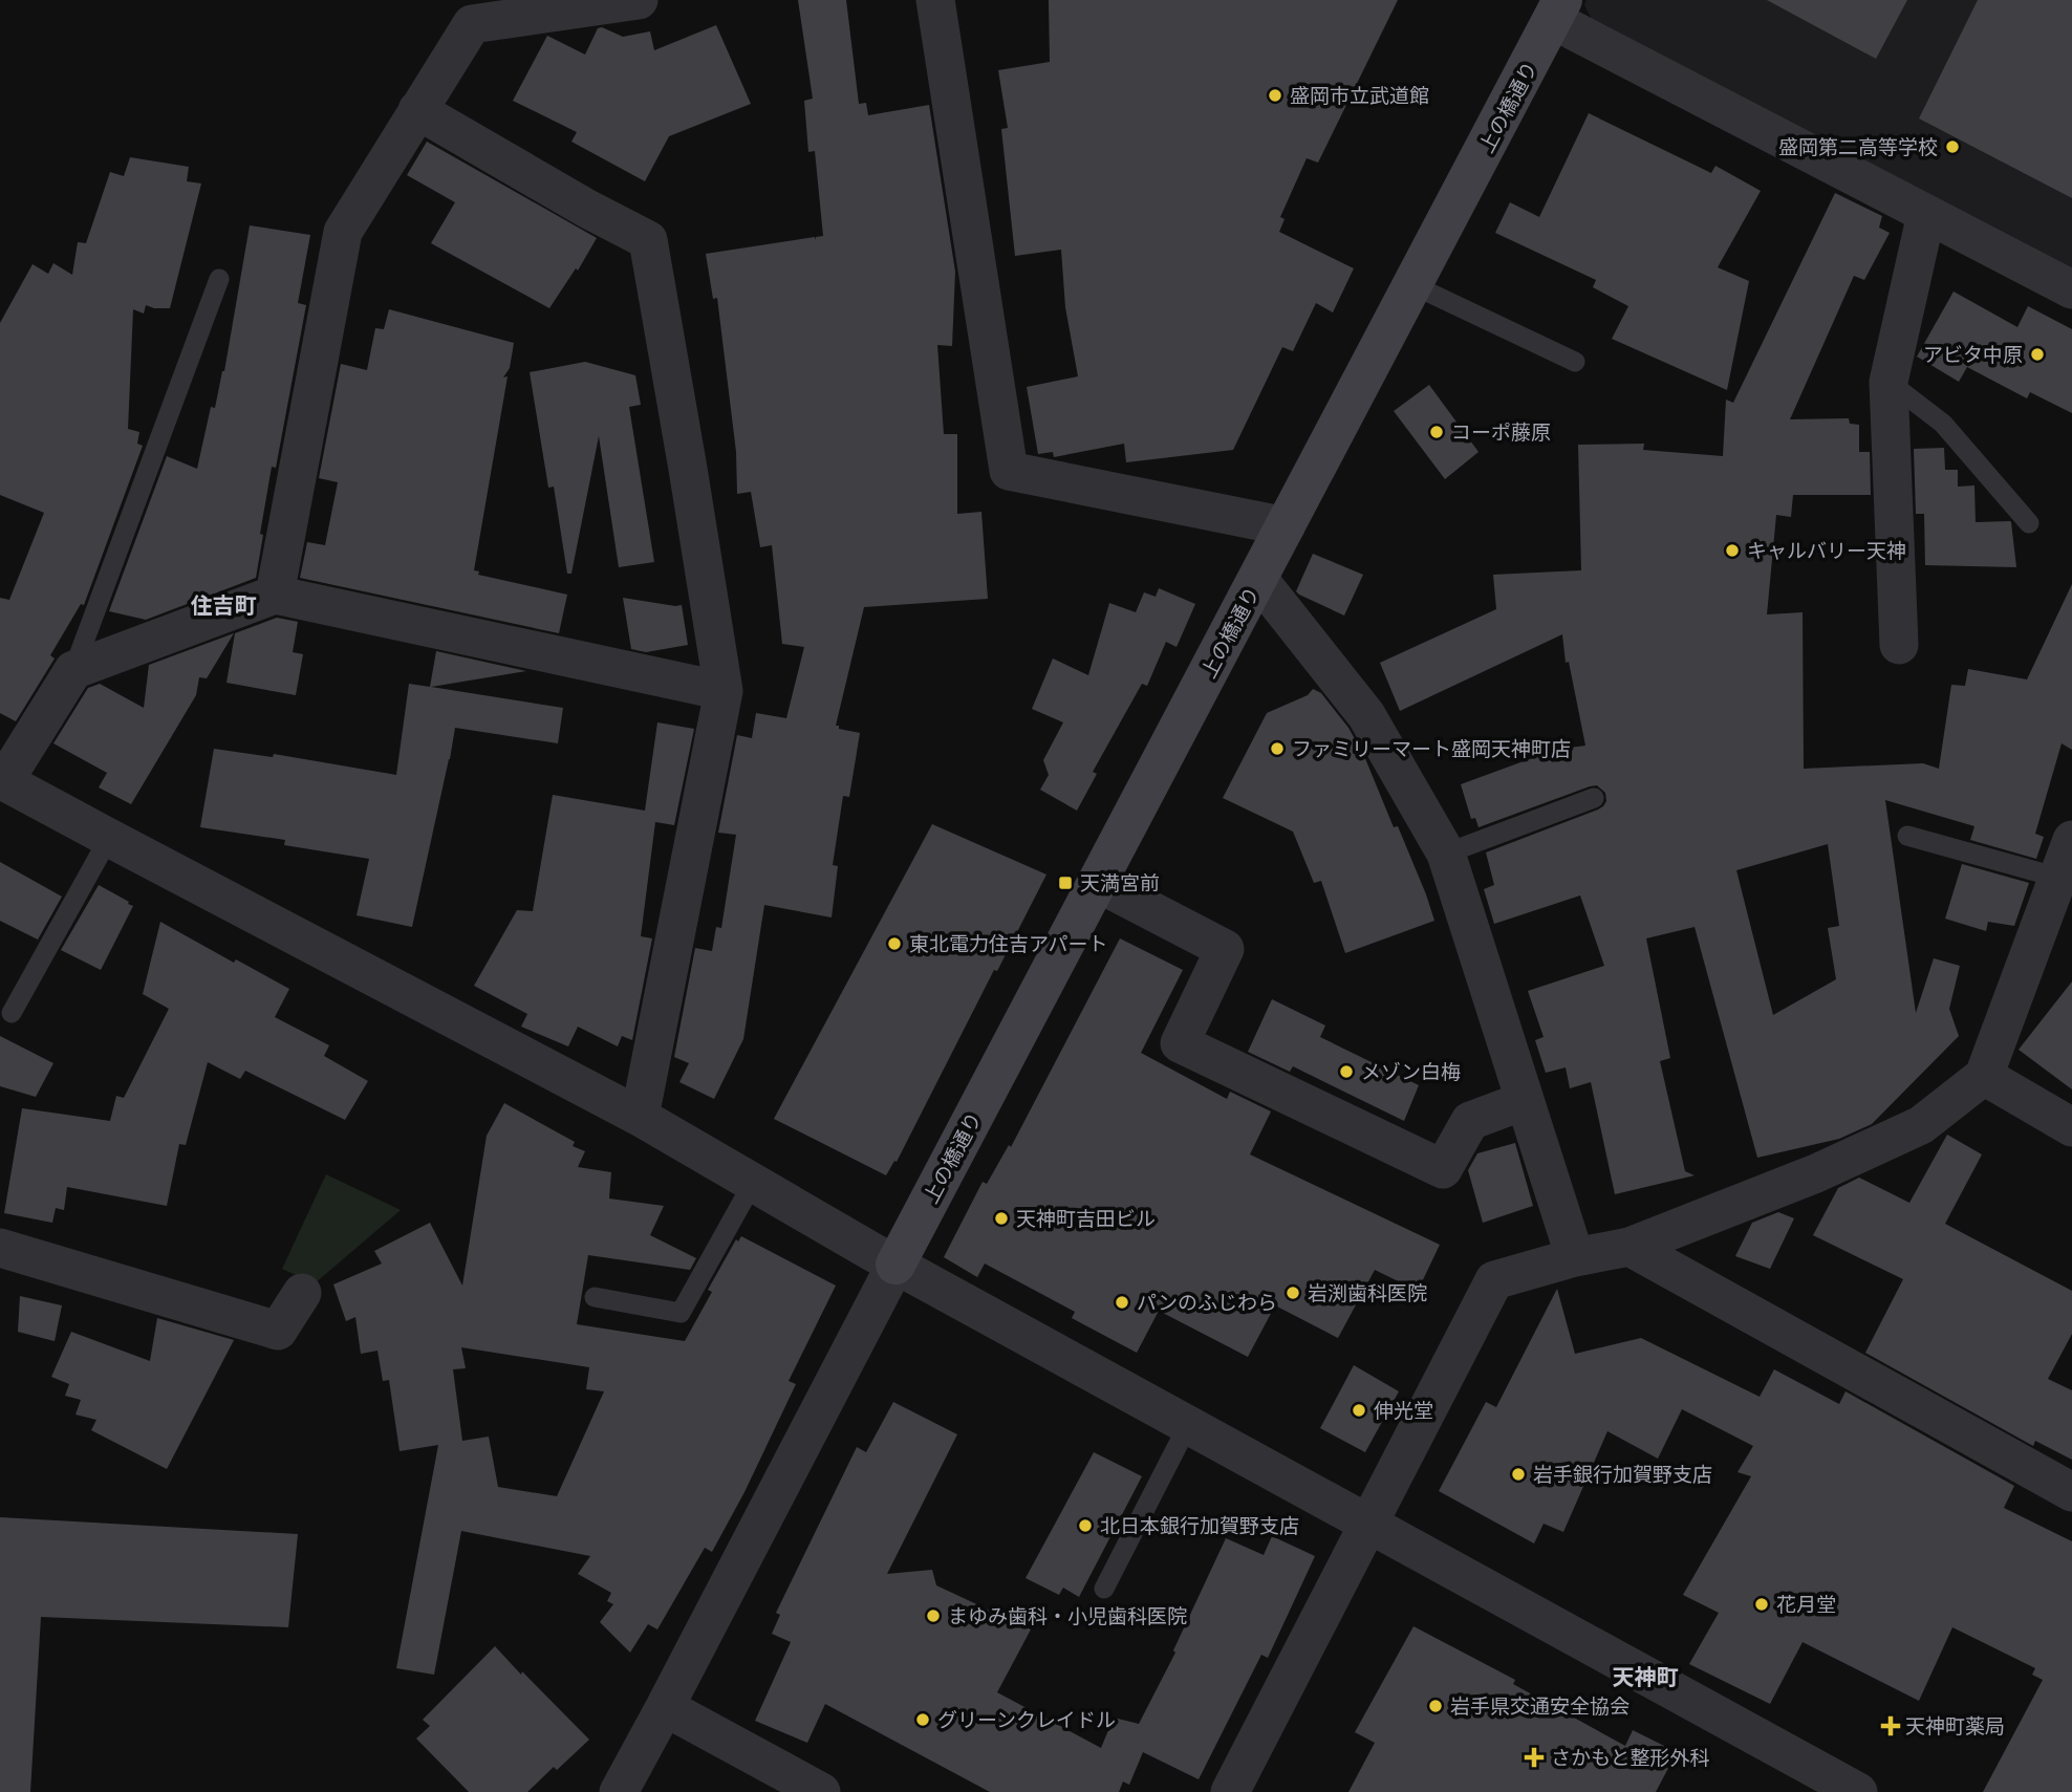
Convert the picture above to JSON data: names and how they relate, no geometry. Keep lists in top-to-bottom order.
{
  "streets": {
    "street": ["上の橋通り"]
  },
  "districts": ["住吉町", "天神町"],
  "places": {
    "other": [
      "盛岡市立武道館",
      "盛岡第二高等学校",
      "アビタ中原",
      "コーポ藤原",
      "キャルバリー天神",
      "ファミリーマート盛岡天神町店",
      "東北電力住吉アパート",
      "メゾン白梅",
      "天神町吉田ビル",
      "岩渕歯科医院",
      "パンのふじわら",
      "伸光堂",
      "岩手銀行加賀野支店",
      "北日本銀行加賀野支店",
      "花月堂",
      "まゆみ歯科・小児歯科医院",
      "岩手県交通安全協会",
      "グリーンクレイドル"
    ],
    "transit": ["天満宮前"],
    "health": ["天神町薬局", "さかもと整形外科"]
  }
}
